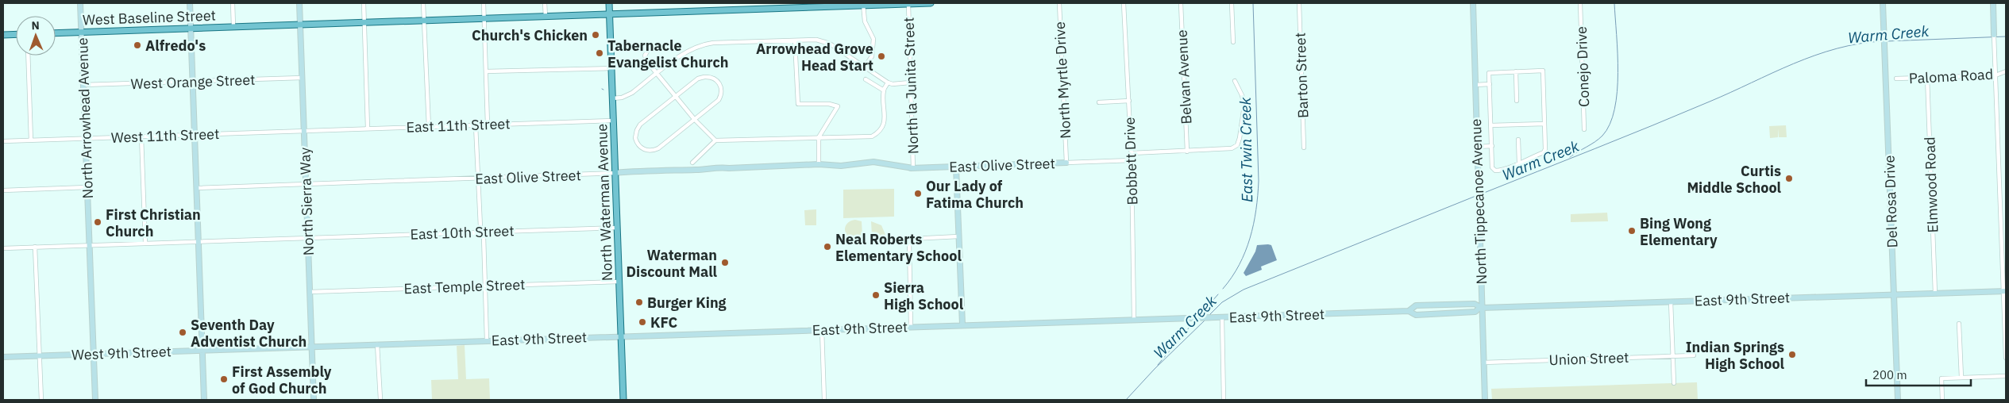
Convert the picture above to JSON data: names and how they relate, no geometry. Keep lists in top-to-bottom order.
{
  "streets": {
    "main road": ["West Baseline Street", "North Waterman Avenue"],
    "street": [
      "Conejo Drive",
      "Barton Street",
      "Paloma Road",
      "Belvan Avenue",
      "North Myrtle Drive",
      "West Orange Street",
      "North la Junita Street",
      "North Arrowhead Avenue",
      "East 11th Street",
      "West 11th Street",
      "Bobbett Drive",
      "East Olive Street",
      "Elmwood Road",
      "North Sierra Way",
      "North Tippecanoe Avenue",
      "Del Rosa Drive",
      "East 10th Street",
      "East Temple Street",
      "East 9th Street",
      "West 9th Street",
      "Union Street"
    ]
  },
  "crossings": [
    ["West Baseline Street", "North la Junita Street"],
    ["West Baseline Street", "North Arrowhead Avenue"],
    ["West Baseline Street", "North Sierra Way"],
    ["West Baseline Street", "North Waterman Avenue"],
    ["Paloma Road", "Elmwood Road"],
    ["North Myrtle Drive", "East Olive Street"],
    ["West Orange Street", "North Arrowhead Avenue"],
    ["West Orange Street", "North Sierra Way"],
    ["North la Junita Street", "East Olive Street"],
    ["North Arrowhead Avenue", "West 11th Street"],
    ["North Arrowhead Avenue", "East 10th Street"],
    ["North Arrowhead Avenue", "West 9th Street"],
    ["East 11th Street", "West 11th Street"],
    ["East 11th Street", "North Sierra Way"],
    ["East 11th Street", "North Waterman Avenue"],
    ["West 11th Street", "North Sierra Way"],
    ["Bobbett Drive", "East 9th Street"],
    ["East Olive Street", "North Sierra Way"],
    ["East Olive Street", "North Waterman Avenue"],
    ["Elmwood Road", "East 9th Street"],
    ["North Sierra Way", "East 10th Street"],
    ["North Sierra Way", "East Temple Street"],
    ["North Sierra Way", "East 9th Street"],
    ["North Sierra Way", "West 9th Street"],
    ["North Tippecanoe Avenue", "East 9th Street"],
    ["North Tippecanoe Avenue", "Union Street"],
    ["Del Rosa Drive", "East 9th Street"],
    ["North Waterman Avenue", "East 10th Street"],
    ["North Waterman Avenue", "East Temple Street"],
    ["North Waterman Avenue", "East 9th Street"],
    ["East 9th Street", "West 9th Street"]
  ],
  "water": ["Warm Creek", "East Twin Creek"],
  "places": [
    "Church's Chicken",
    "Alfredo's",
    "Tabernacle Evangelist Church",
    "Arrowhead Grove Head Start",
    "Curtis Middle School",
    "Our Lady of Fatima Church",
    "First Christian Church",
    "Bing Wong Elementary",
    "Neal Roberts Elementary School",
    "Waterman Discount Mall",
    "Sierra High School",
    "Burger King",
    "KFC",
    "Seventh Day Adventist Church",
    "Indian Springs High School",
    "First Assembly of God Church"
  ],
  "scale_bar": "200 m",
  "north": "top"
}
